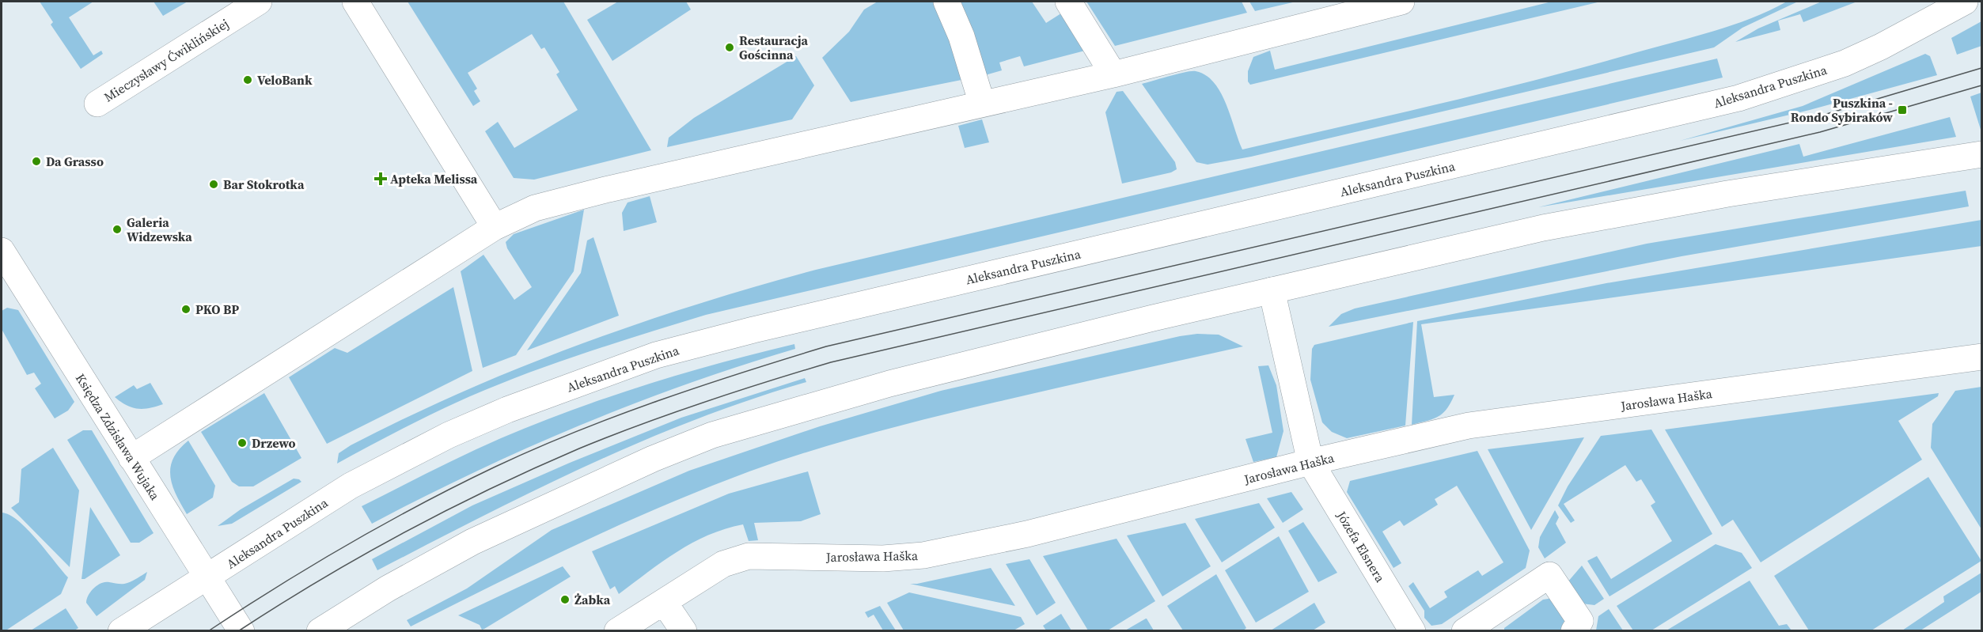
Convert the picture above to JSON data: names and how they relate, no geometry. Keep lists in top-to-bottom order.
{
  "streets": {
    "street": [
      "Mieczysławy Ćwiklińskiej",
      "Aleksandra Puszkina",
      "Jarosława Haška",
      "Księdza Zdzisława Wujaka",
      "Józefa Elsnera"
    ]
  },
  "crossings": [
    ["Aleksandra Puszkina", "Księdza Zdzisława Wujaka"],
    ["Jarosława Haška", "Józefa Elsnera"]
  ],
  "places": {
    "other": [
      "Restauracja Gościnna",
      "VeloBank",
      "Da Grasso",
      "Bar Stokrotka",
      "Galeria Widzewska",
      "PKO BP",
      "Drzewo",
      "Żabka"
    ],
    "transit": ["Puszkina - Rondo Sybiraków"],
    "health": ["Apteka Melissa"]
  }
}
